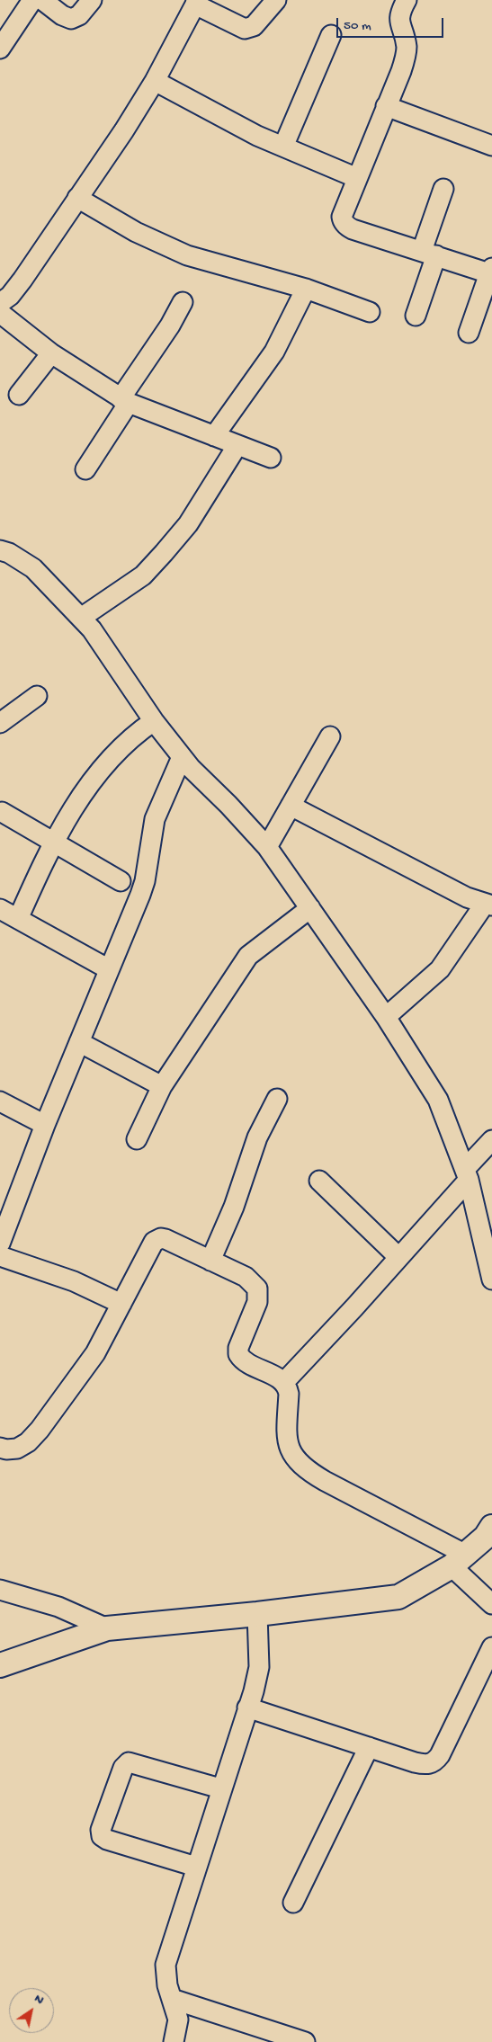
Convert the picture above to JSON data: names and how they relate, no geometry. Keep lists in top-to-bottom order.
{
  "scale_bar": "50 m",
  "north": "top right"
}
